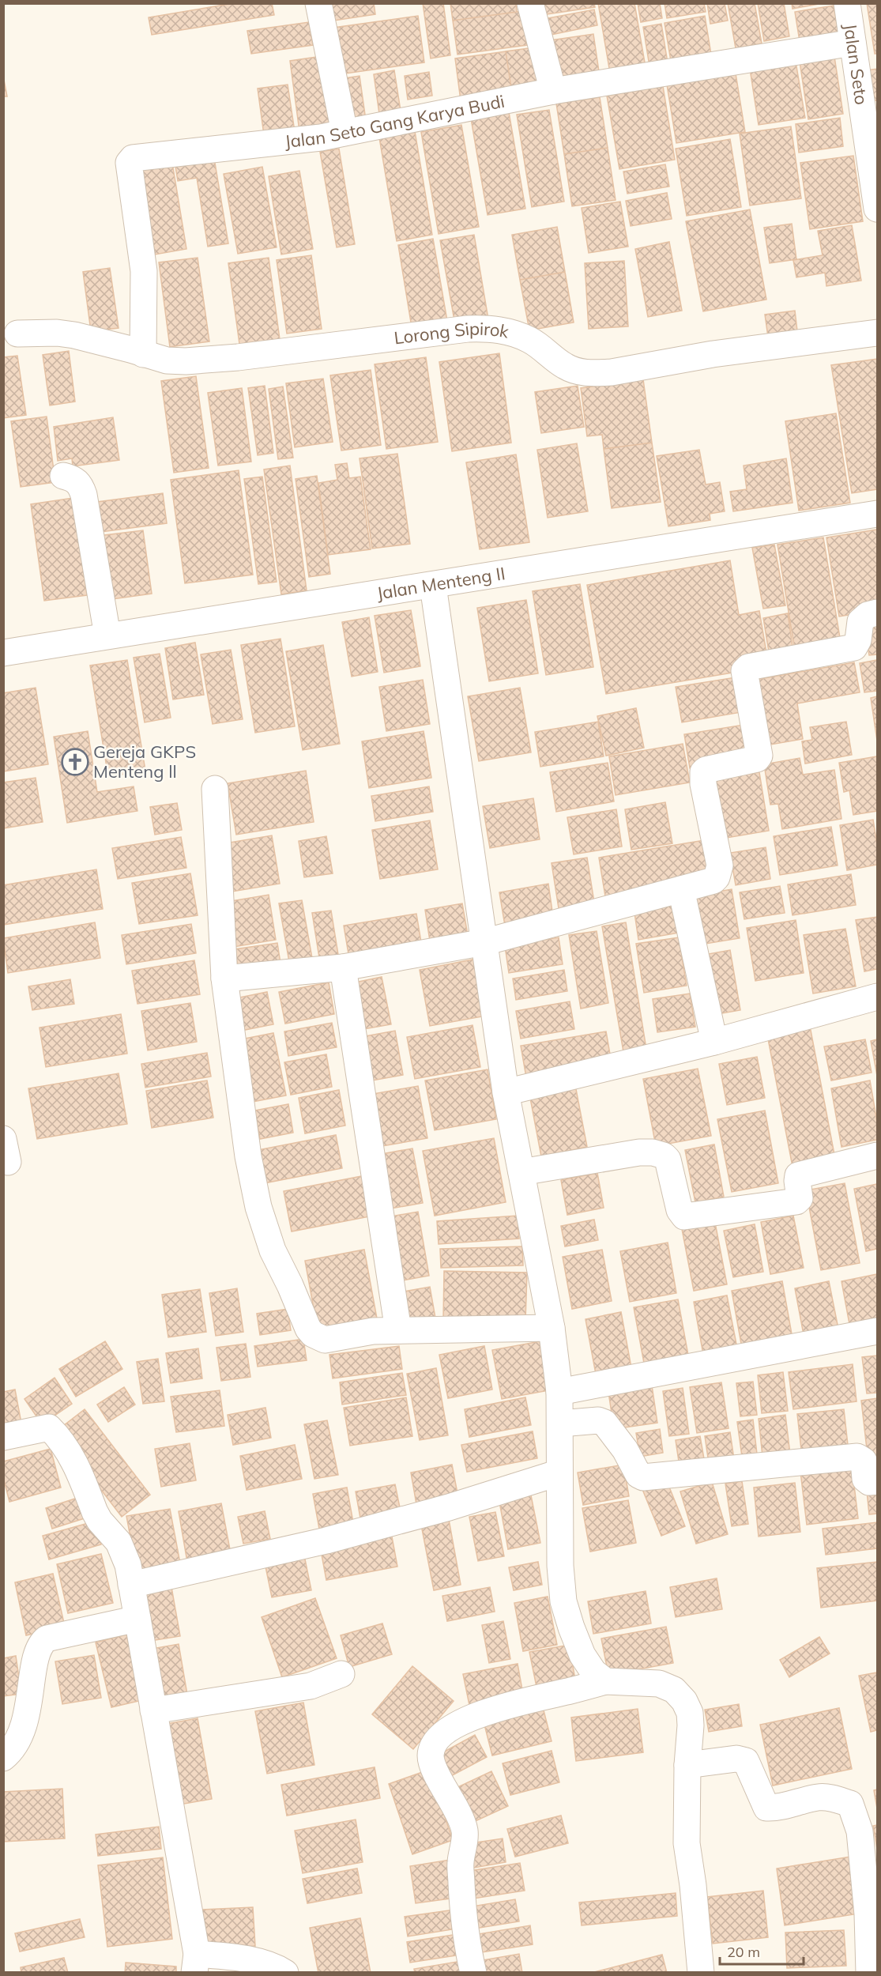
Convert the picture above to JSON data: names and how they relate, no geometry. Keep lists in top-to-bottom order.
{
  "streets": {
    "street": [
      "Jalan Seto",
      "Jalan Seto Gang Karya Budi",
      "Lorong Sipirok",
      "Jalan Menteng II"
    ]
  },
  "crossings": [
    ["Jalan Seto", "Jalan Seto Gang Karya Budi"],
    ["Jalan Seto Gang Karya Budi", "Lorong Sipirok"]
  ],
  "places": {
    "church": ["Gereja GKPS Menteng ll"]
  },
  "scale_bar": "20 m"
}
